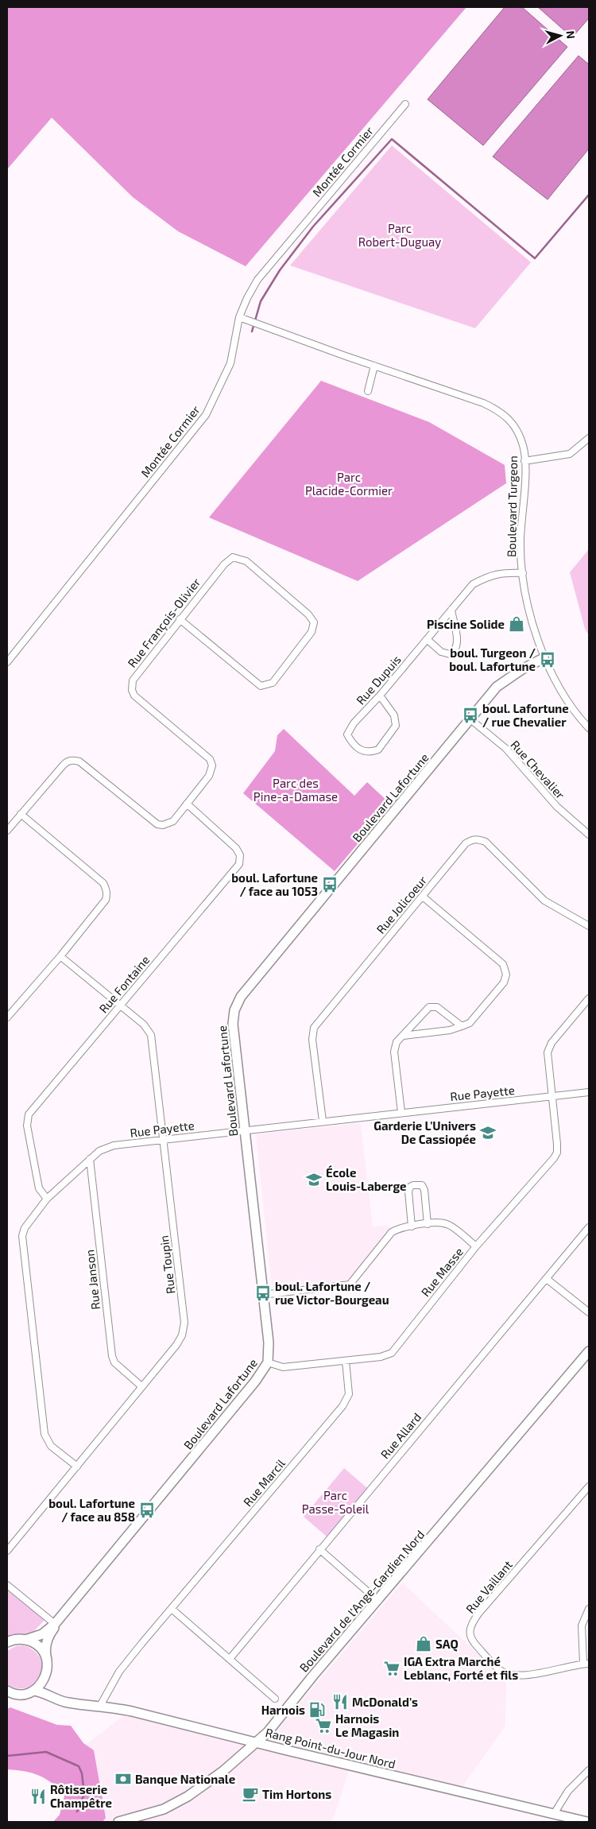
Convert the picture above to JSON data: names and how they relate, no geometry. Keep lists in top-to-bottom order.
{
  "streets": {
    "street": [
      "Montée Cormier",
      "Boulevard Turgeon",
      "Rue François-Olivier",
      "Rue Dupuis",
      "Rue Chevalier",
      "Boulevard Lafortune",
      "Rue Jolicoeur",
      "Rue Fontaine",
      "Rue Payette",
      "Rue Toupin",
      "Rue Masse",
      "Rue Janson",
      "Rue Allard",
      "Rue Marcil",
      "Rue Vaillant",
      "Boulevard de l'Ange-Gardien Nord",
      "Rang Point-du-Jour Nord"
    ]
  },
  "crossings": [
    ["Montée Cormier", "Boulevard Turgeon"],
    ["Boulevard Turgeon", "Rue Dupuis"],
    ["Boulevard Turgeon", "Boulevard Lafortune"],
    ["Rue François-Olivier", "Rue Fontaine"],
    ["Rue Chevalier", "Boulevard Lafortune"],
    ["Boulevard Lafortune", "Rue Payette"],
    ["Boulevard Lafortune", "Rue Masse"],
    ["Rue Jolicoeur", "Rue Payette"],
    ["Rue Fontaine", "Rue Payette"],
    ["Rue Fontaine", "Rue Toupin"],
    ["Rue Payette", "Rue Toupin"],
    ["Rue Payette", "Rue Masse"],
    ["Rue Payette", "Rue Janson"],
    ["Rue Toupin", "Rue Janson"],
    ["Rue Masse", "Rue Marcil"],
    ["Rue Marcil", "Rang Point-du-Jour Nord"],
    ["Boulevard de l'Ange-Gardien Nord", "Rang Point-du-Jour Nord"]
  ],
  "parks": [
    "Parc Robert-Duguay",
    "Parc Placide-Cormier",
    "Parc des Pine-a-Damase",
    "Parc Passe-Soleil"
  ],
  "places": {
    "shop": ["Piscine Solide", "SAQ"],
    "bus stop": [
      "boul. Turgeon / boul. Lafortune",
      "boul. Lafortune / rue Chevalier",
      "boul. Lafortune / face au 1053",
      "boul. Lafortune / rue Victor-Bourgeau",
      "boul. Lafortune / face au 858"
    ],
    "school or university": ["Garderie L'Univers De Cassiopée", "École Louis-Laberge"],
    "supermarket": ["IGA Extra Marché Leblanc, Forté et fils", "Harnois Le Magasin"],
    "restaurant": ["McDonald's", "Rôtisserie Champêtre"],
    "fuel station": ["Harnois"],
    "bank": ["Banque Nationale"],
    "cafe": ["Tim Hortons"]
  },
  "north": "right"
}
